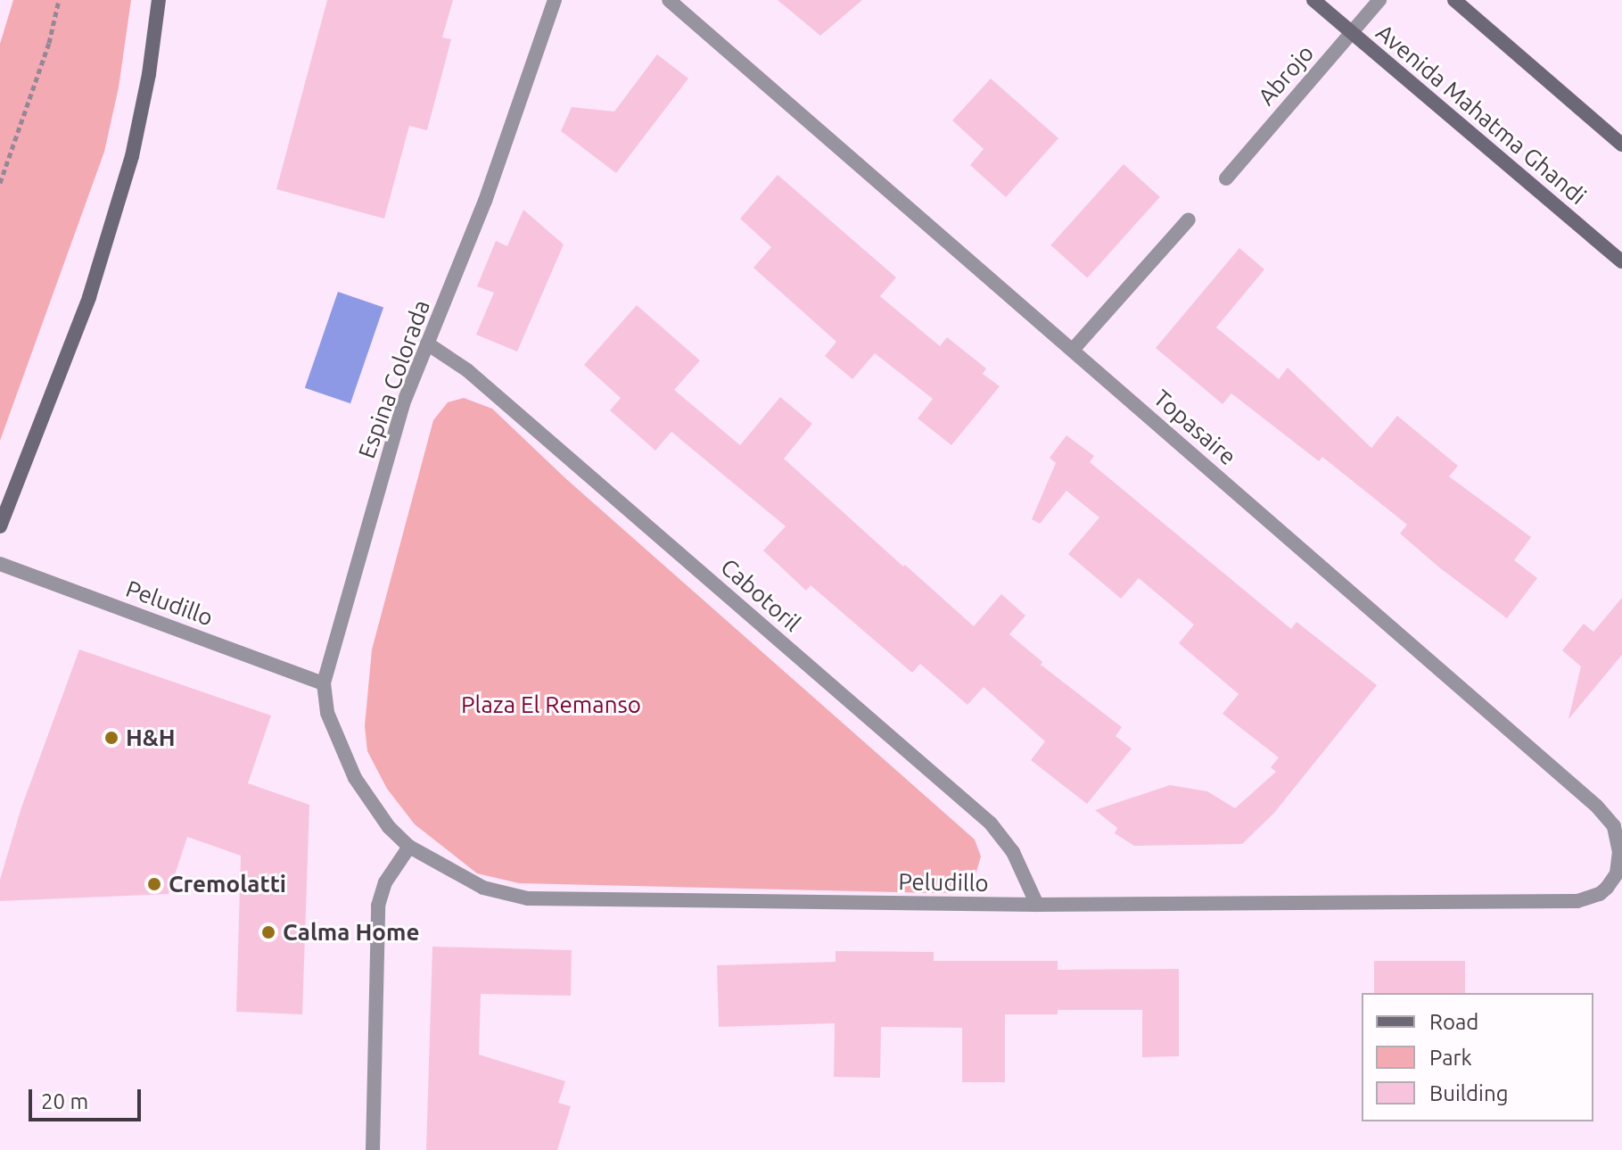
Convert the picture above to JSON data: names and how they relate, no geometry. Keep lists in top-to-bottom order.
{
  "streets": {
    "main road": ["Avenida Mahatma Ghandi"],
    "street": [
      "Abrojo",
      "Espina Colorada",
      "Topasaire",
      "Cabotoril",
      "Peludillo"
    ]
  },
  "crossings": [
    ["Abrojo", "Avenida Mahatma Ghandi"],
    ["Espina Colorada", "Cabotoril"],
    ["Espina Colorada", "Peludillo"],
    ["Topasaire", "Peludillo"],
    ["Cabotoril", "Peludillo"]
  ],
  "parks": ["Plaza El Remanso"],
  "places": ["H&H", "Cremolatti", "Calma Home"],
  "legend": ["Road", "Park", "Building"],
  "scale_bar": "20 m"
}
